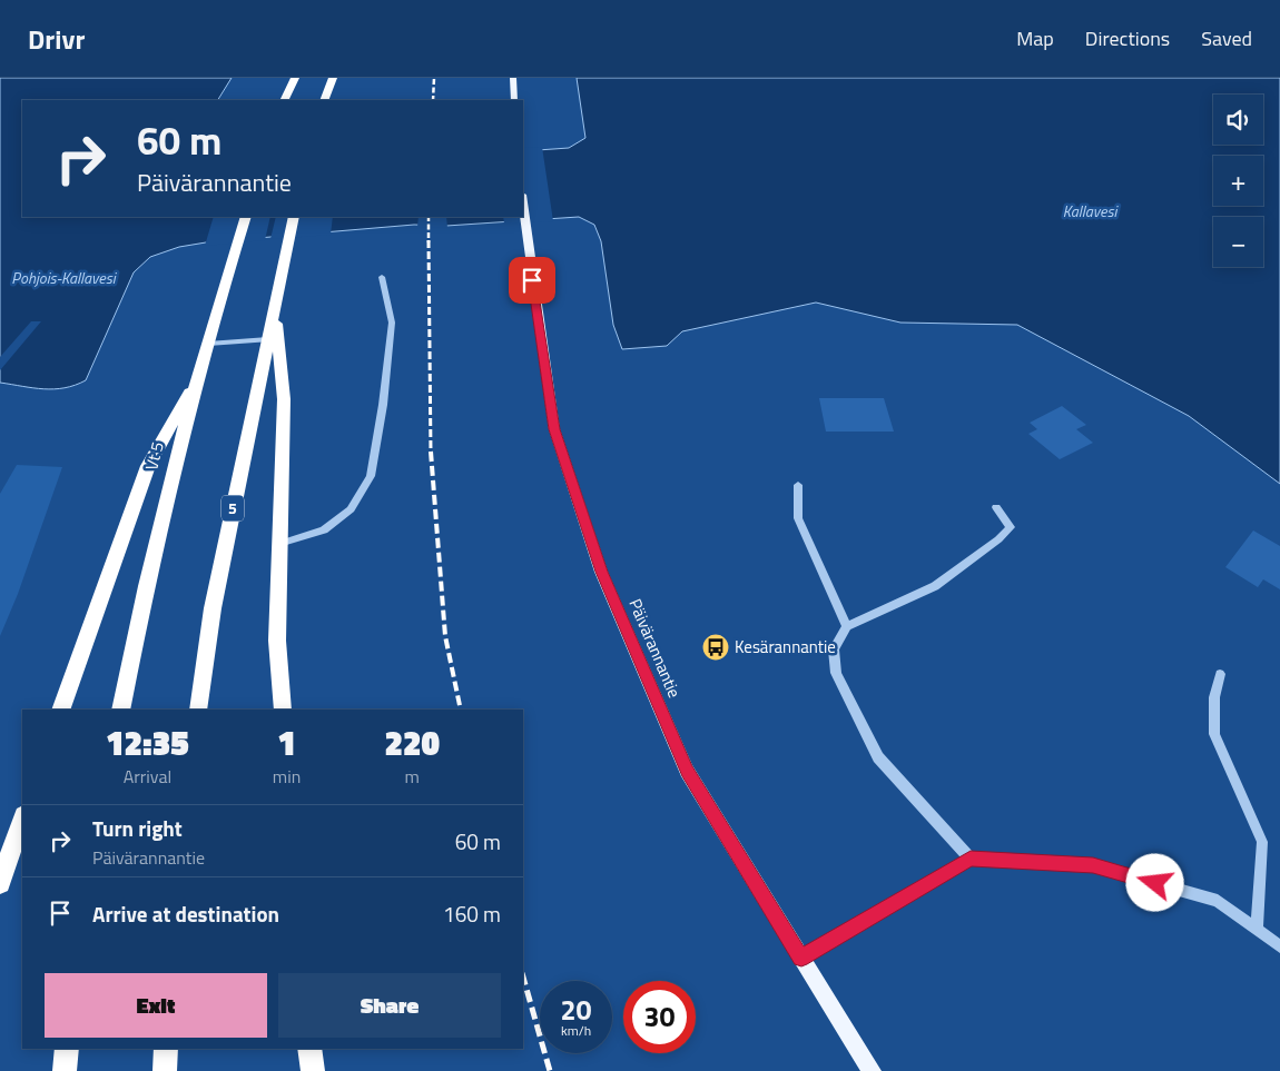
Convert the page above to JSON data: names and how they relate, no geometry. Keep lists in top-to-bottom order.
{
  "streets": {
    "highway": ["Vt 5", "5"],
    "main road": ["Päivärannantie"]
  },
  "water": ["Kallavesi", "Pohjois-Kallavesi"],
  "places": {
    "bus stop": ["Kesärannantie"]
  },
  "page": {
    "header": "Drivr",
    "nav": ["Map", "Directions", "Saved"],
    "map_buttons": ["+", "−"],
    "turn": ["60 m", "Päivärannantie"],
    "eta": [
      "12:35",
      "Arrival",
      "1",
      "min",
      "220",
      "m"
    ],
    "list": [
      {
        "name": "Turn right",
        "note": "Päivärannantie",
        "value": "60 m"
      },
      {
        "name": "Arrive at destination",
        "value": "160 m"
      }
    ],
    "buttons": ["Exit", "Share"],
    "speed": "20 km/h",
    "limit": "30"
  }
}
